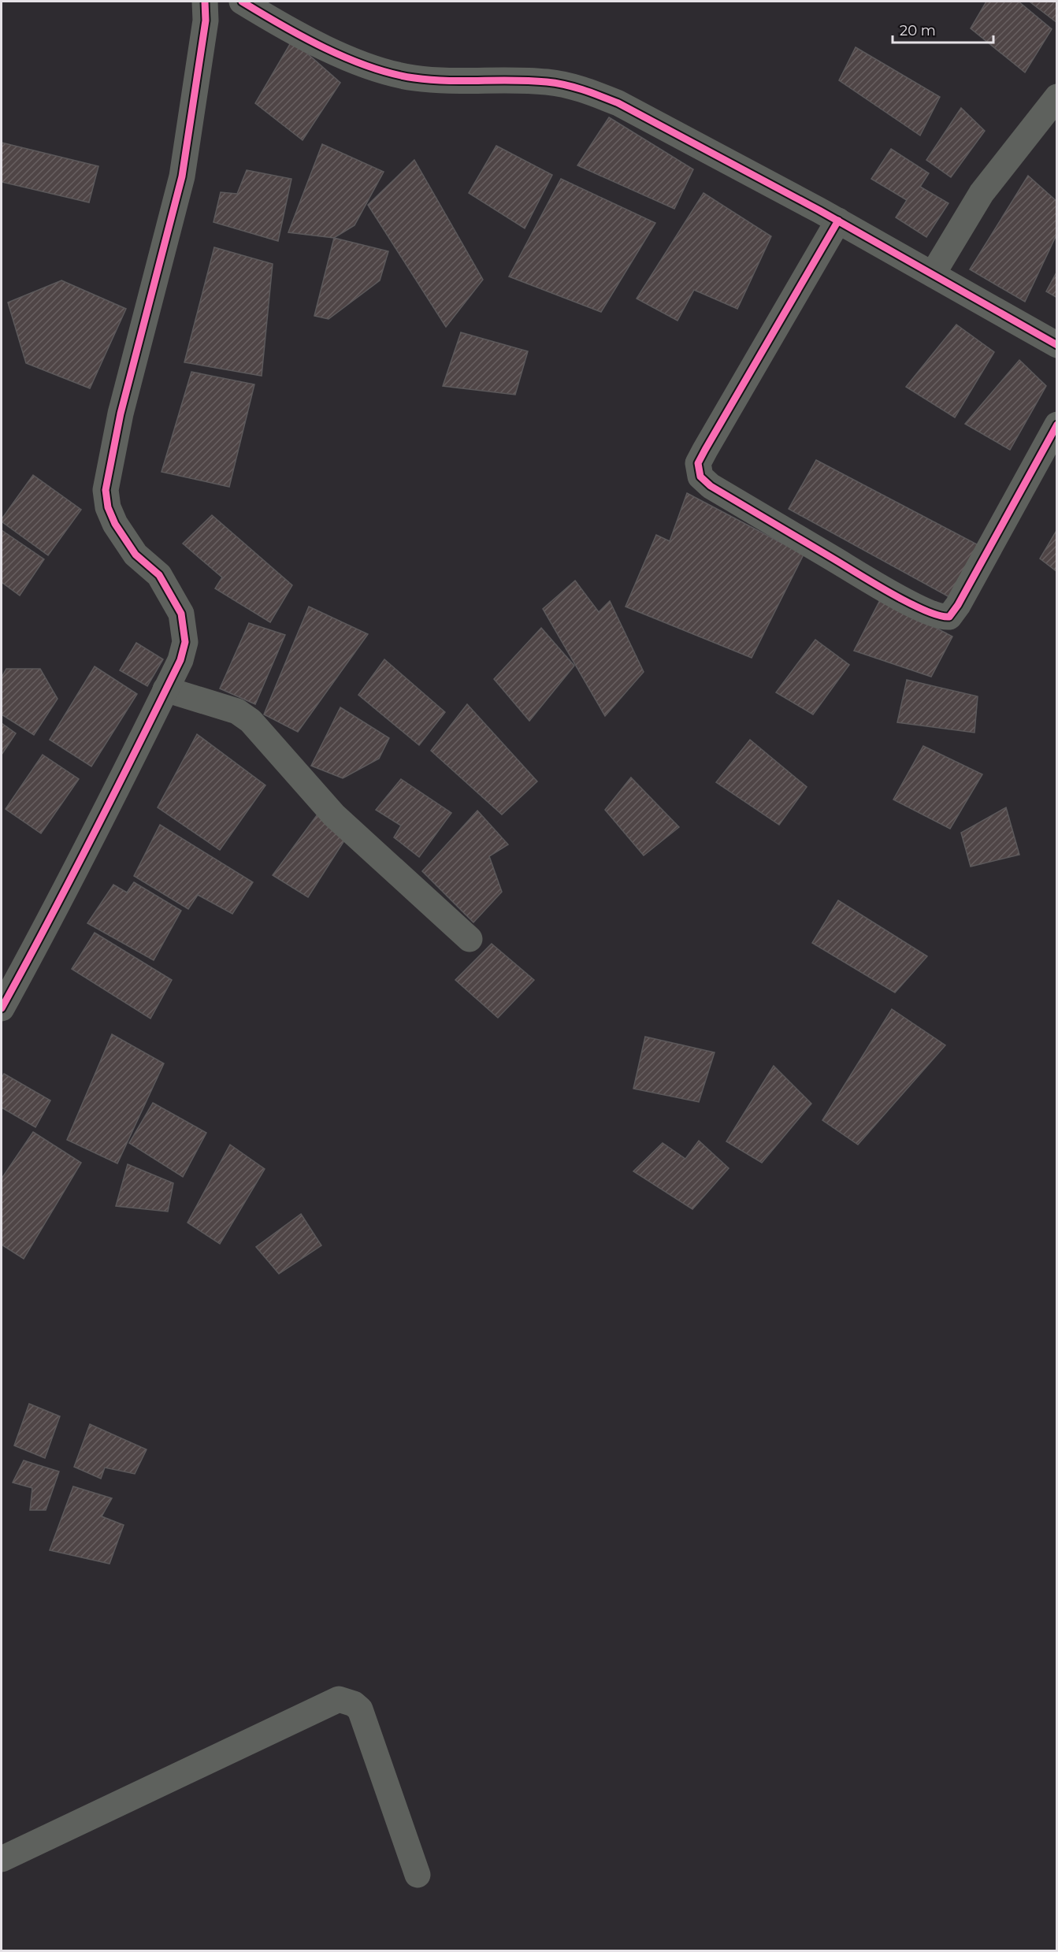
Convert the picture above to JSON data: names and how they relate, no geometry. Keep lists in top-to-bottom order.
{
  "scale_bar": "20 m"
}
